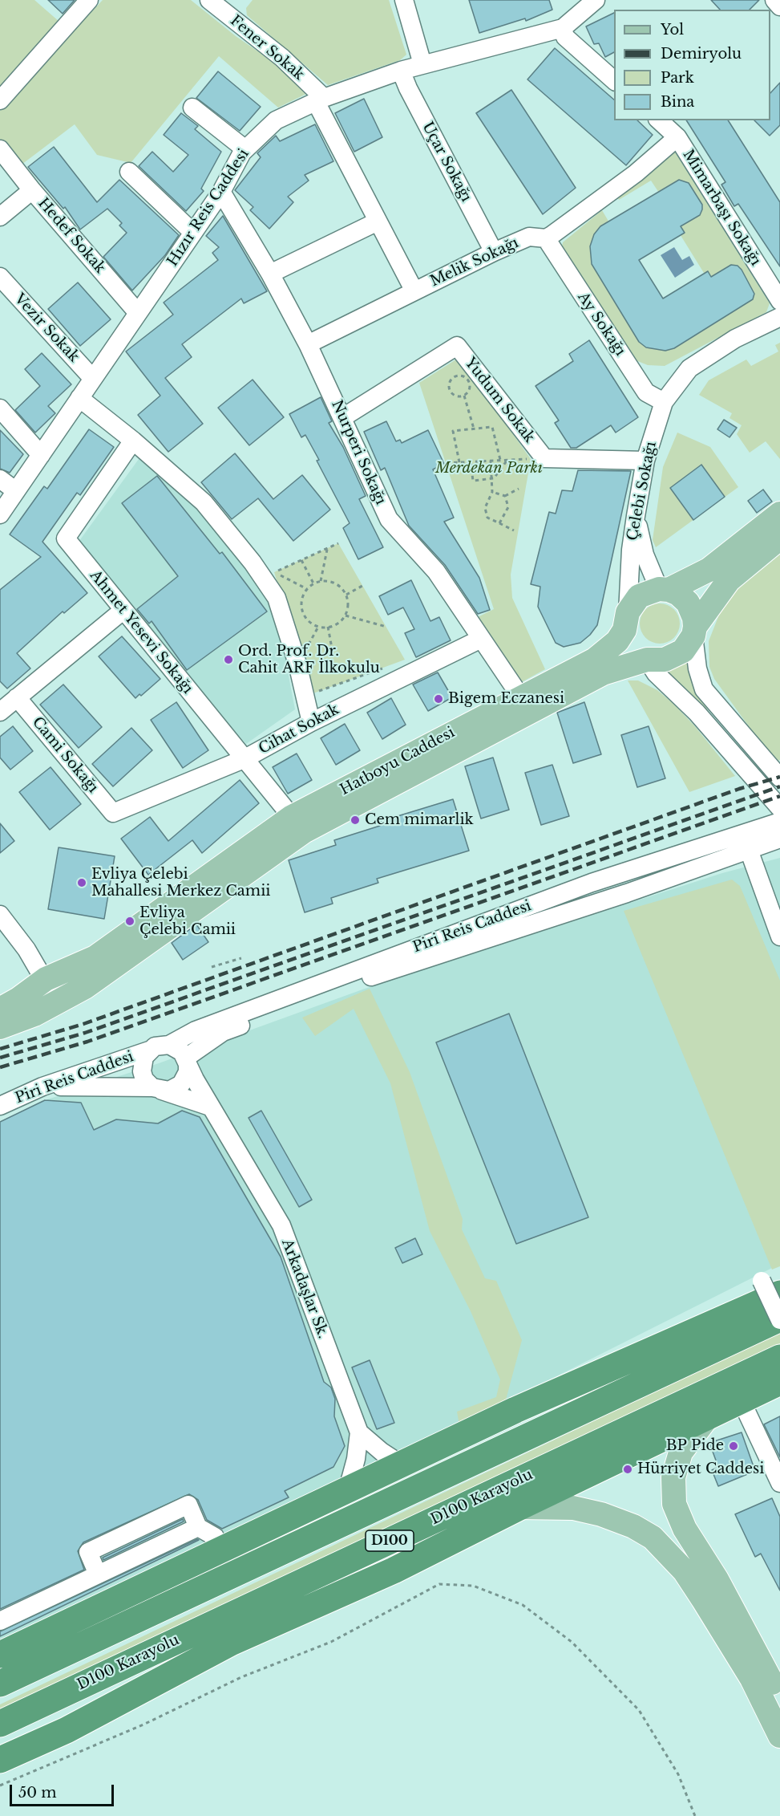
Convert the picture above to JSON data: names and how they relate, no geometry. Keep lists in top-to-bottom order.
{
  "streets": {
    "highway": ["D100 Karayolu", "D100"],
    "main road": ["Hatboyu Caddesi"],
    "street": [
      "Fener Sokak",
      "Uçar Sokağı",
      "Hızır Reis Caddesi",
      "Mimarbaşı Sokağı",
      "Hedef Sokak",
      "Melik Sokağı",
      "Ay Sokağı",
      "Vezir Sokak",
      "Yudum Sokak",
      "Nurperi Sokağı",
      "Çelebi Sokağı",
      "Ahmet Yesevi Sokağı",
      "Cihat Sokak",
      "Cami Sokağı",
      "Piri Reis Caddesi",
      "Arkadaşlar Sk."
    ]
  },
  "crossings": [
    ["Fener Sokak", "Hızır Reis Caddesi"],
    ["Fener Sokak", "Melik Sokağı"],
    ["Uçar Sokağı", "Hızır Reis Caddesi"],
    ["Uçar Sokağı", "Melik Sokağı"],
    ["Hızır Reis Caddesi", "Hedef Sokak"],
    ["Hızır Reis Caddesi", "Vezir Sokak"],
    ["Hızır Reis Caddesi", "Nurperi Sokağı"],
    ["Melik Sokağı", "Ay Sokağı"],
    ["Melik Sokağı", "Nurperi Sokağı"],
    ["Ay Sokağı", "Çelebi Sokağı"],
    ["Yudum Sokak", "Nurperi Sokağı"],
    ["Nurperi Sokağı", "Cihat Sokak"],
    ["Nurperi Sokağı", "Hatboyu Caddesi"],
    ["Çelebi Sokağı", "Hatboyu Caddesi"],
    ["Ahmet Yesevi Sokağı", "Cihat Sokak"],
    ["Ahmet Yesevi Sokağı", "Hatboyu Caddesi"],
    ["Cihat Sokak", "Cami Sokağı"],
    ["Piri Reis Caddesi", "Arkadaşlar Sk."]
  ],
  "parks": ["Merdekan Parkı"],
  "places": [
    "Ord. Prof. Dr. Cahit ARF İlkokulu",
    "Bigem Eczanesi",
    "Cem mimarlik",
    "Evliya Çelebi Mahallesi Merkez Camii",
    "Evliya Çelebi Camii",
    "BP Pide",
    "Hürriyet Caddesi"
  ],
  "legend": [
    "Yol",
    "Demiryolu",
    "Park",
    "Bina"
  ],
  "scale_bar": "50 m"
}
